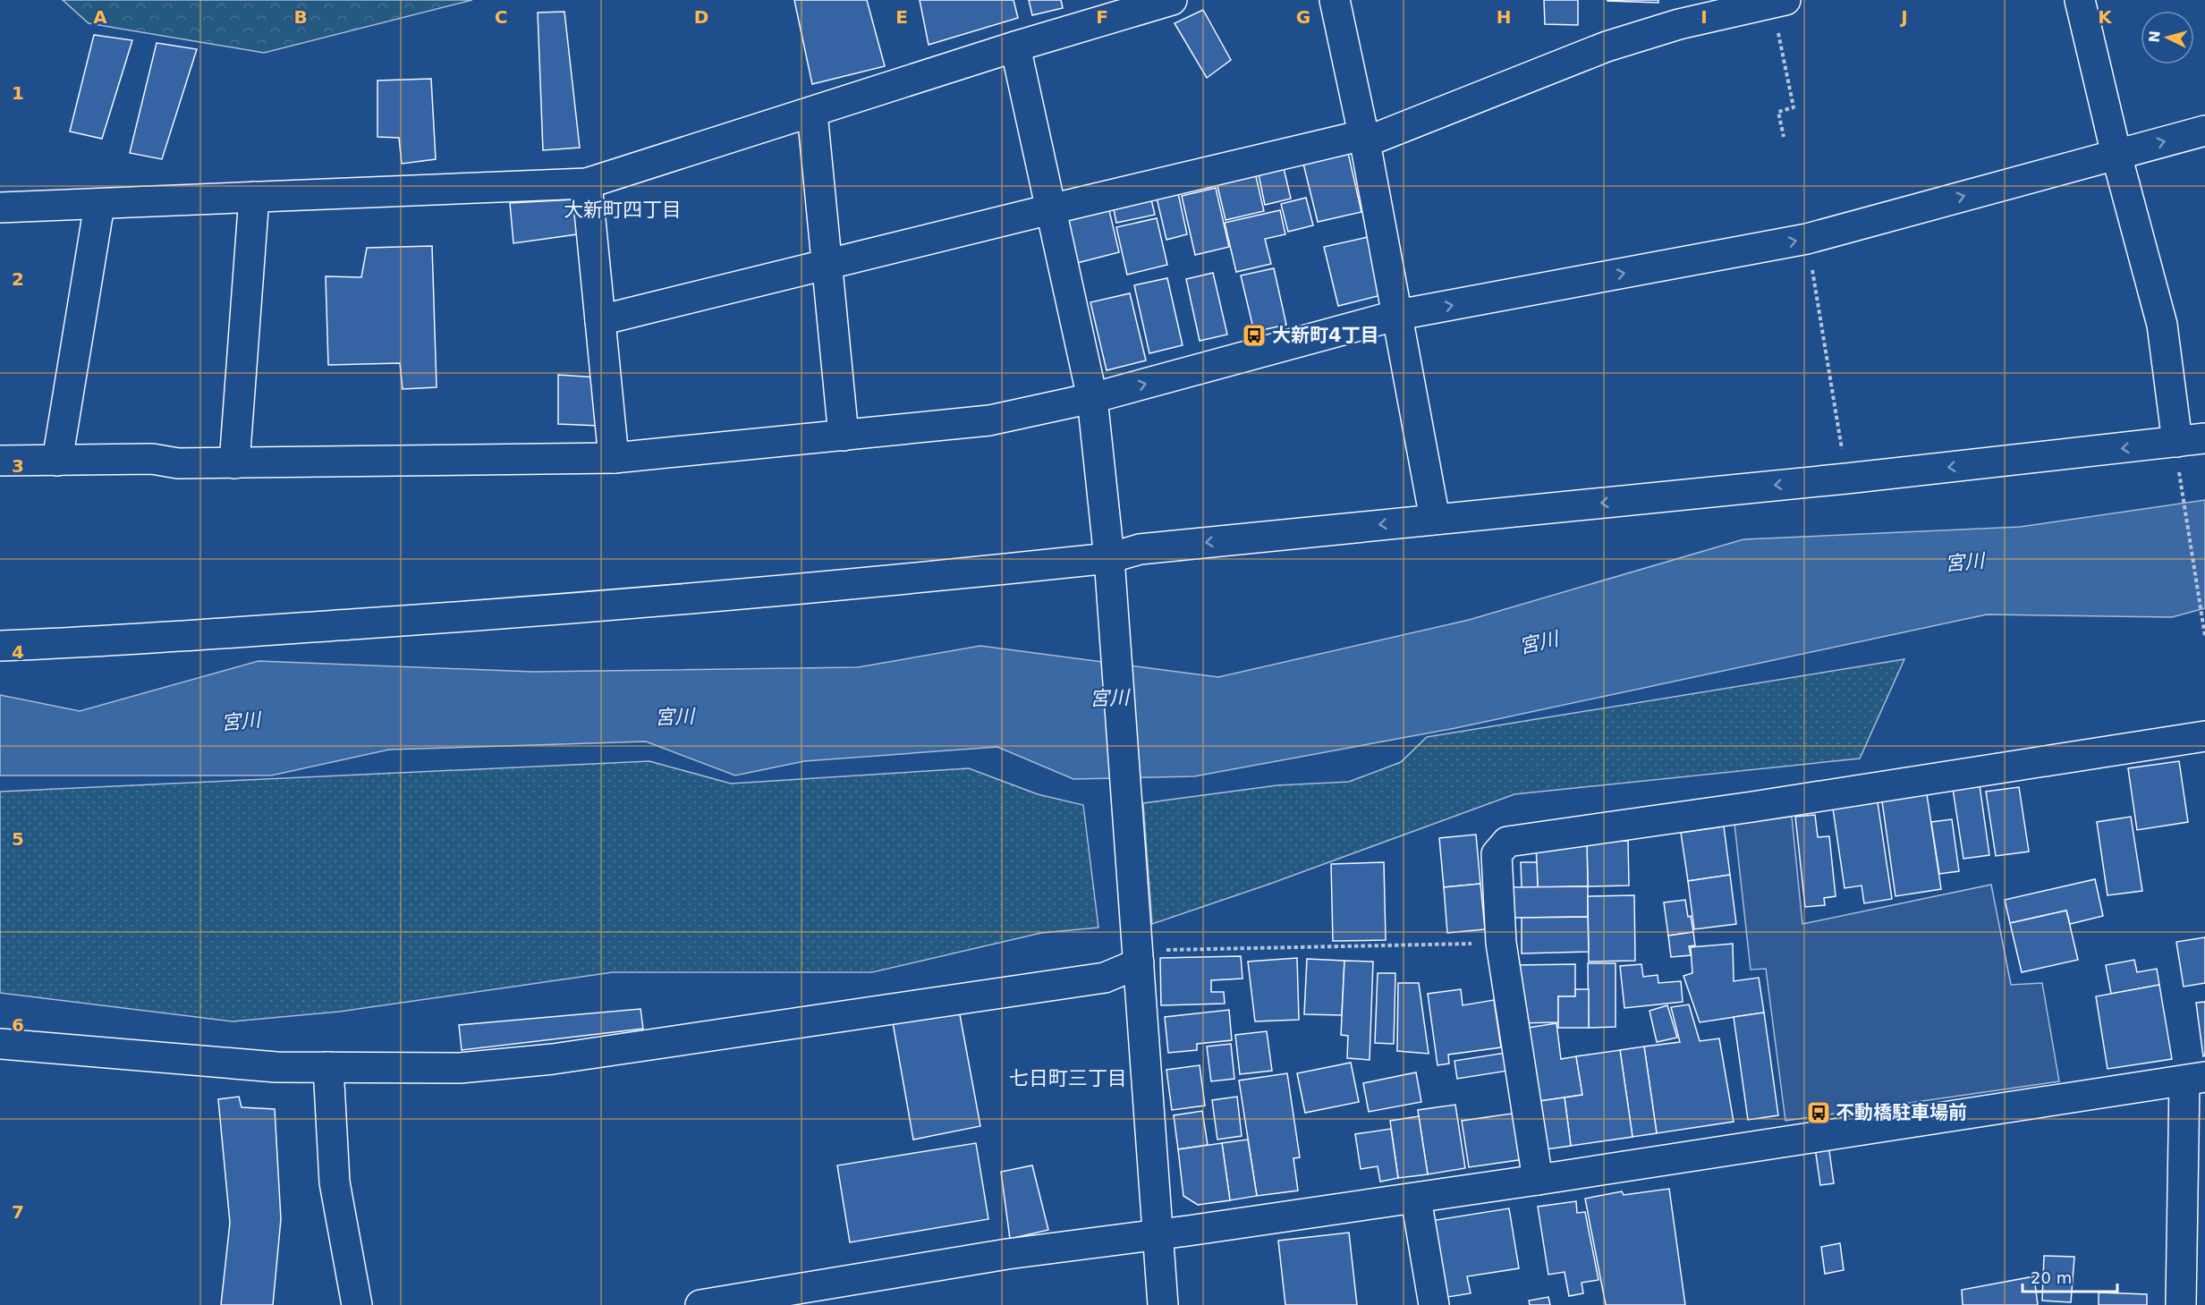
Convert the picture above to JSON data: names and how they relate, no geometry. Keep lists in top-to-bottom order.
{
  "districts": ["大新町四丁目", "七日町三丁目"],
  "water": ["宮川"],
  "places": {
    "bus stop": ["大新町4丁目", "不動橋駐車場前"]
  },
  "scale_bar": "20 m",
  "north": "left",
  "grid": {
    "columns": [
      "A",
      "B",
      "C",
      "D",
      "E",
      "F",
      "G",
      "H",
      "I",
      "J",
      "K"
    ],
    "rows": [
      "1",
      "2",
      "3",
      "4",
      "5",
      "6",
      "7"
    ]
  }
}
